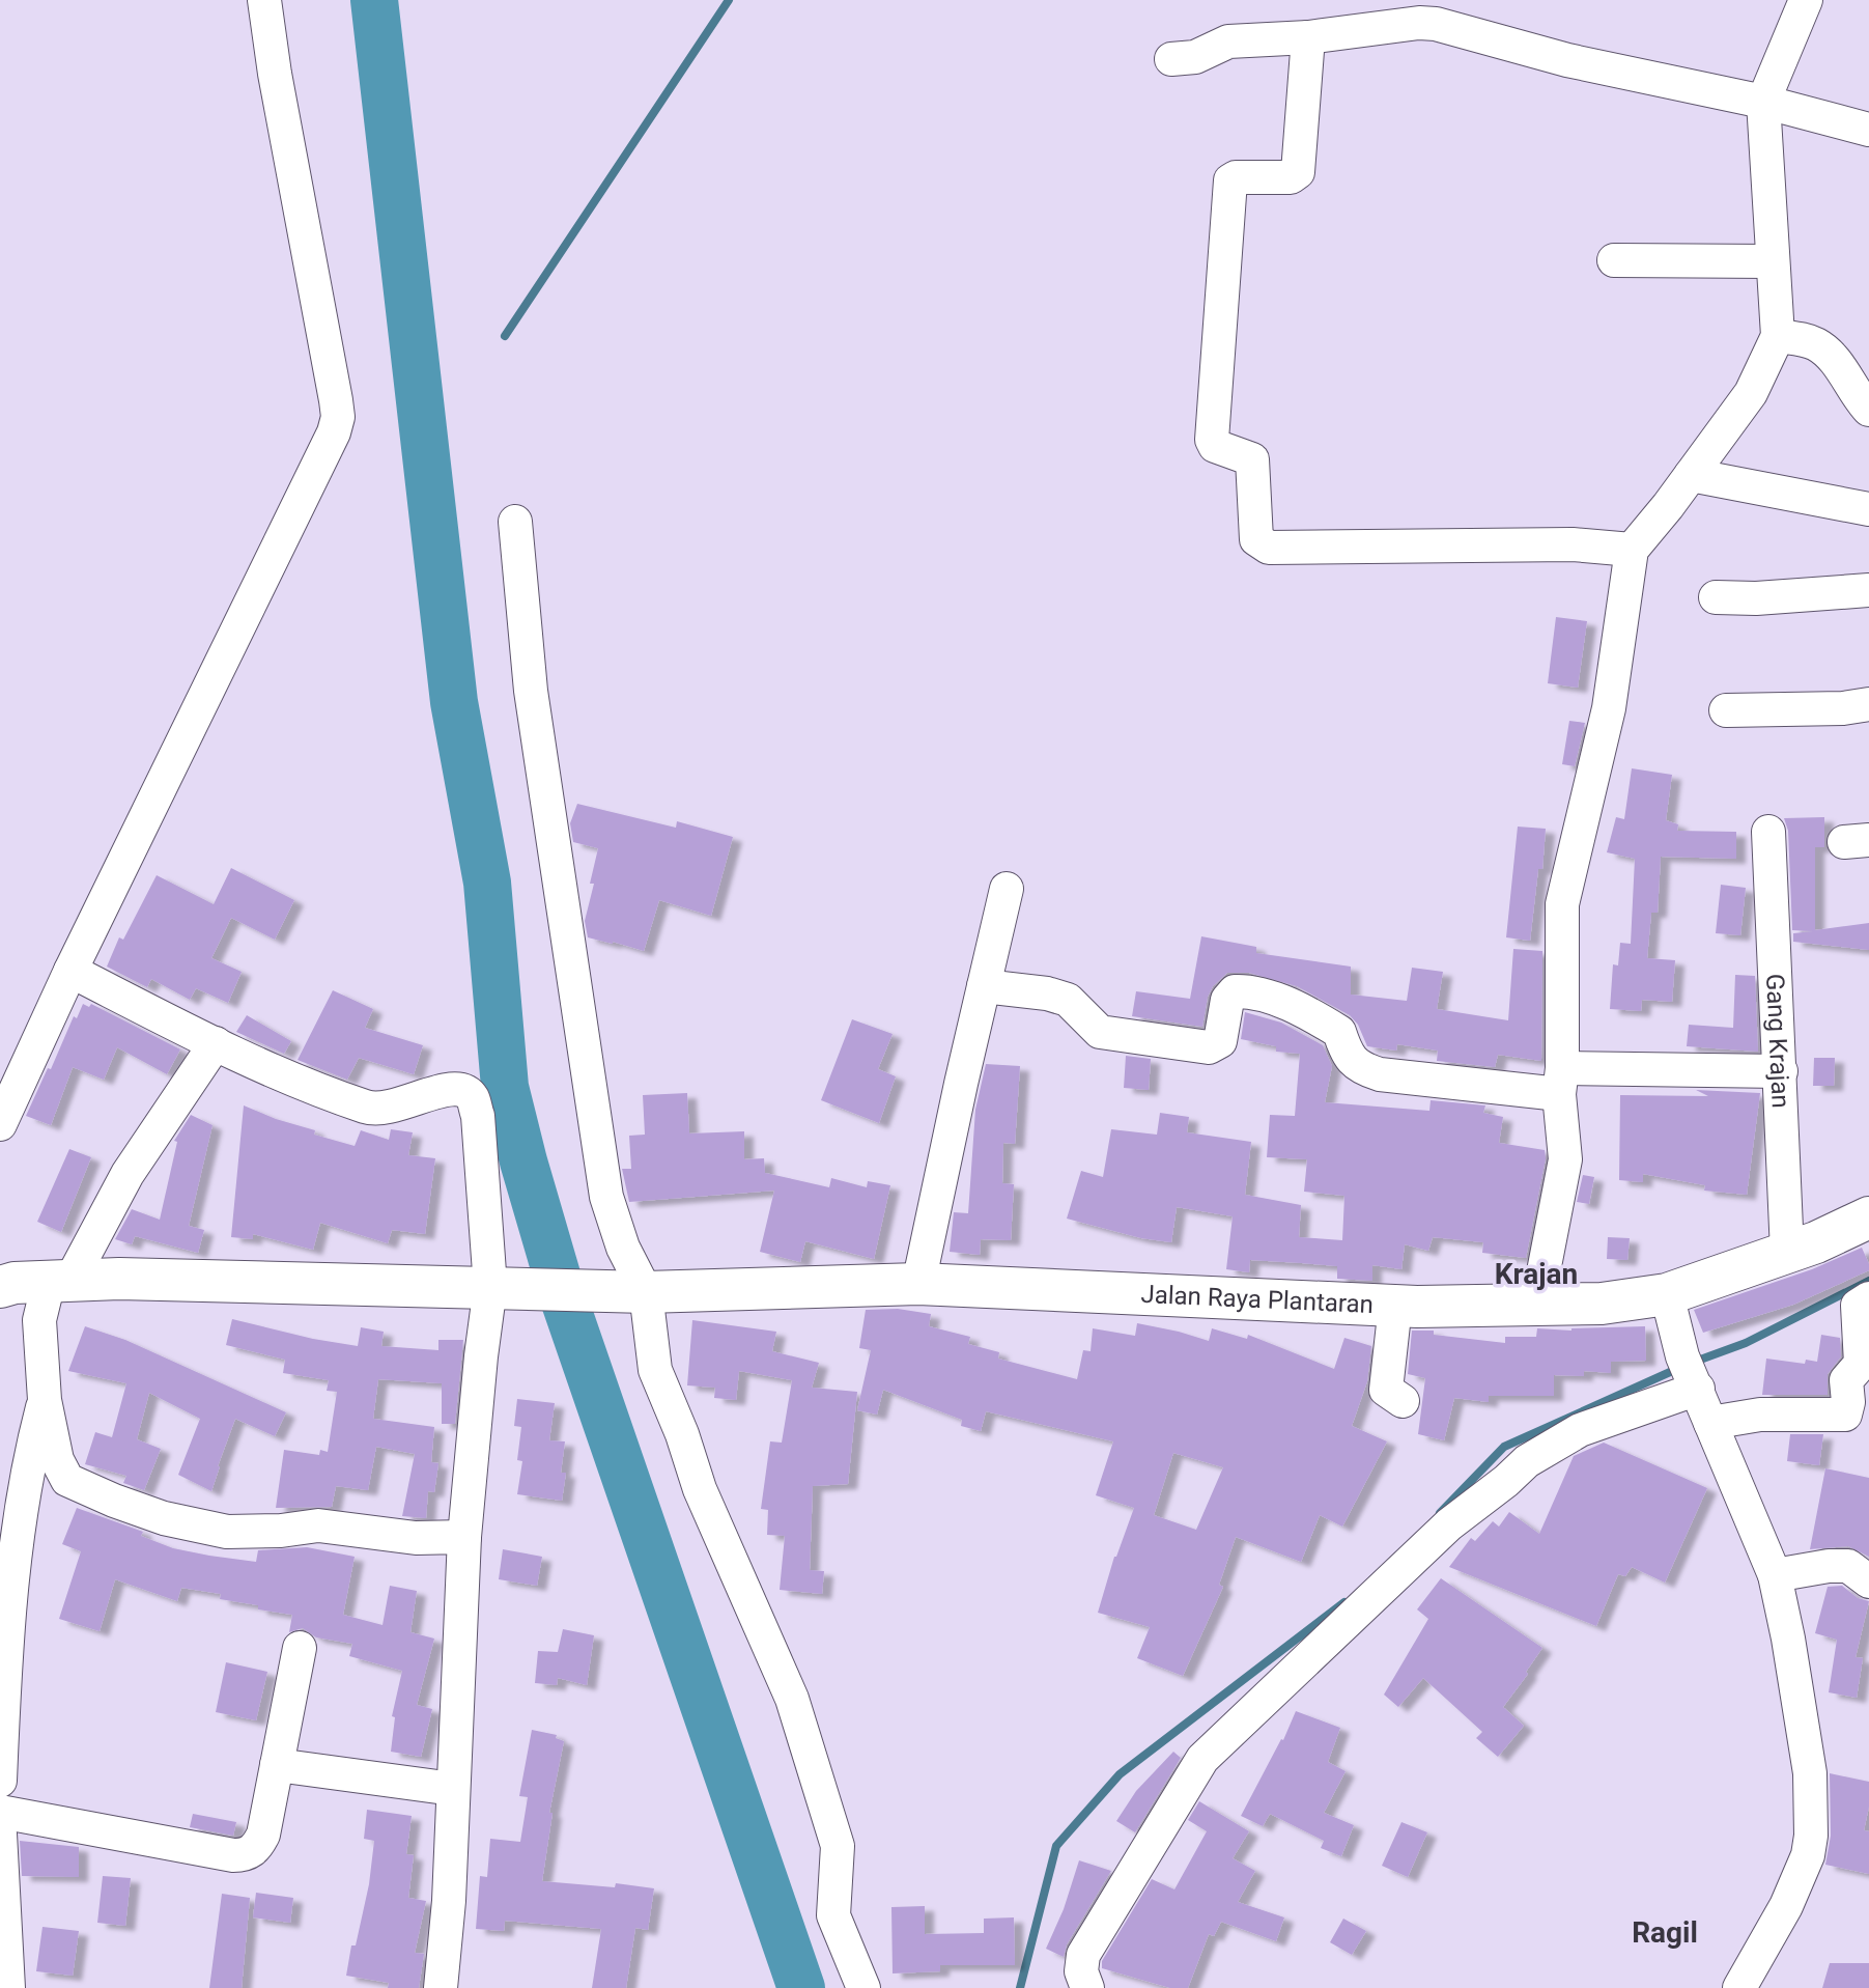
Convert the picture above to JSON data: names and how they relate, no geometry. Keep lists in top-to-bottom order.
{
  "streets": {
    "main road": ["Jalan Raya Plantaran"],
    "street": ["Gang Krajan"]
  },
  "crossings": [
    ["Gang Krajan", "Jalan Raya Plantaran"]
  ],
  "districts": ["Krajan", "Ragil"]
}
